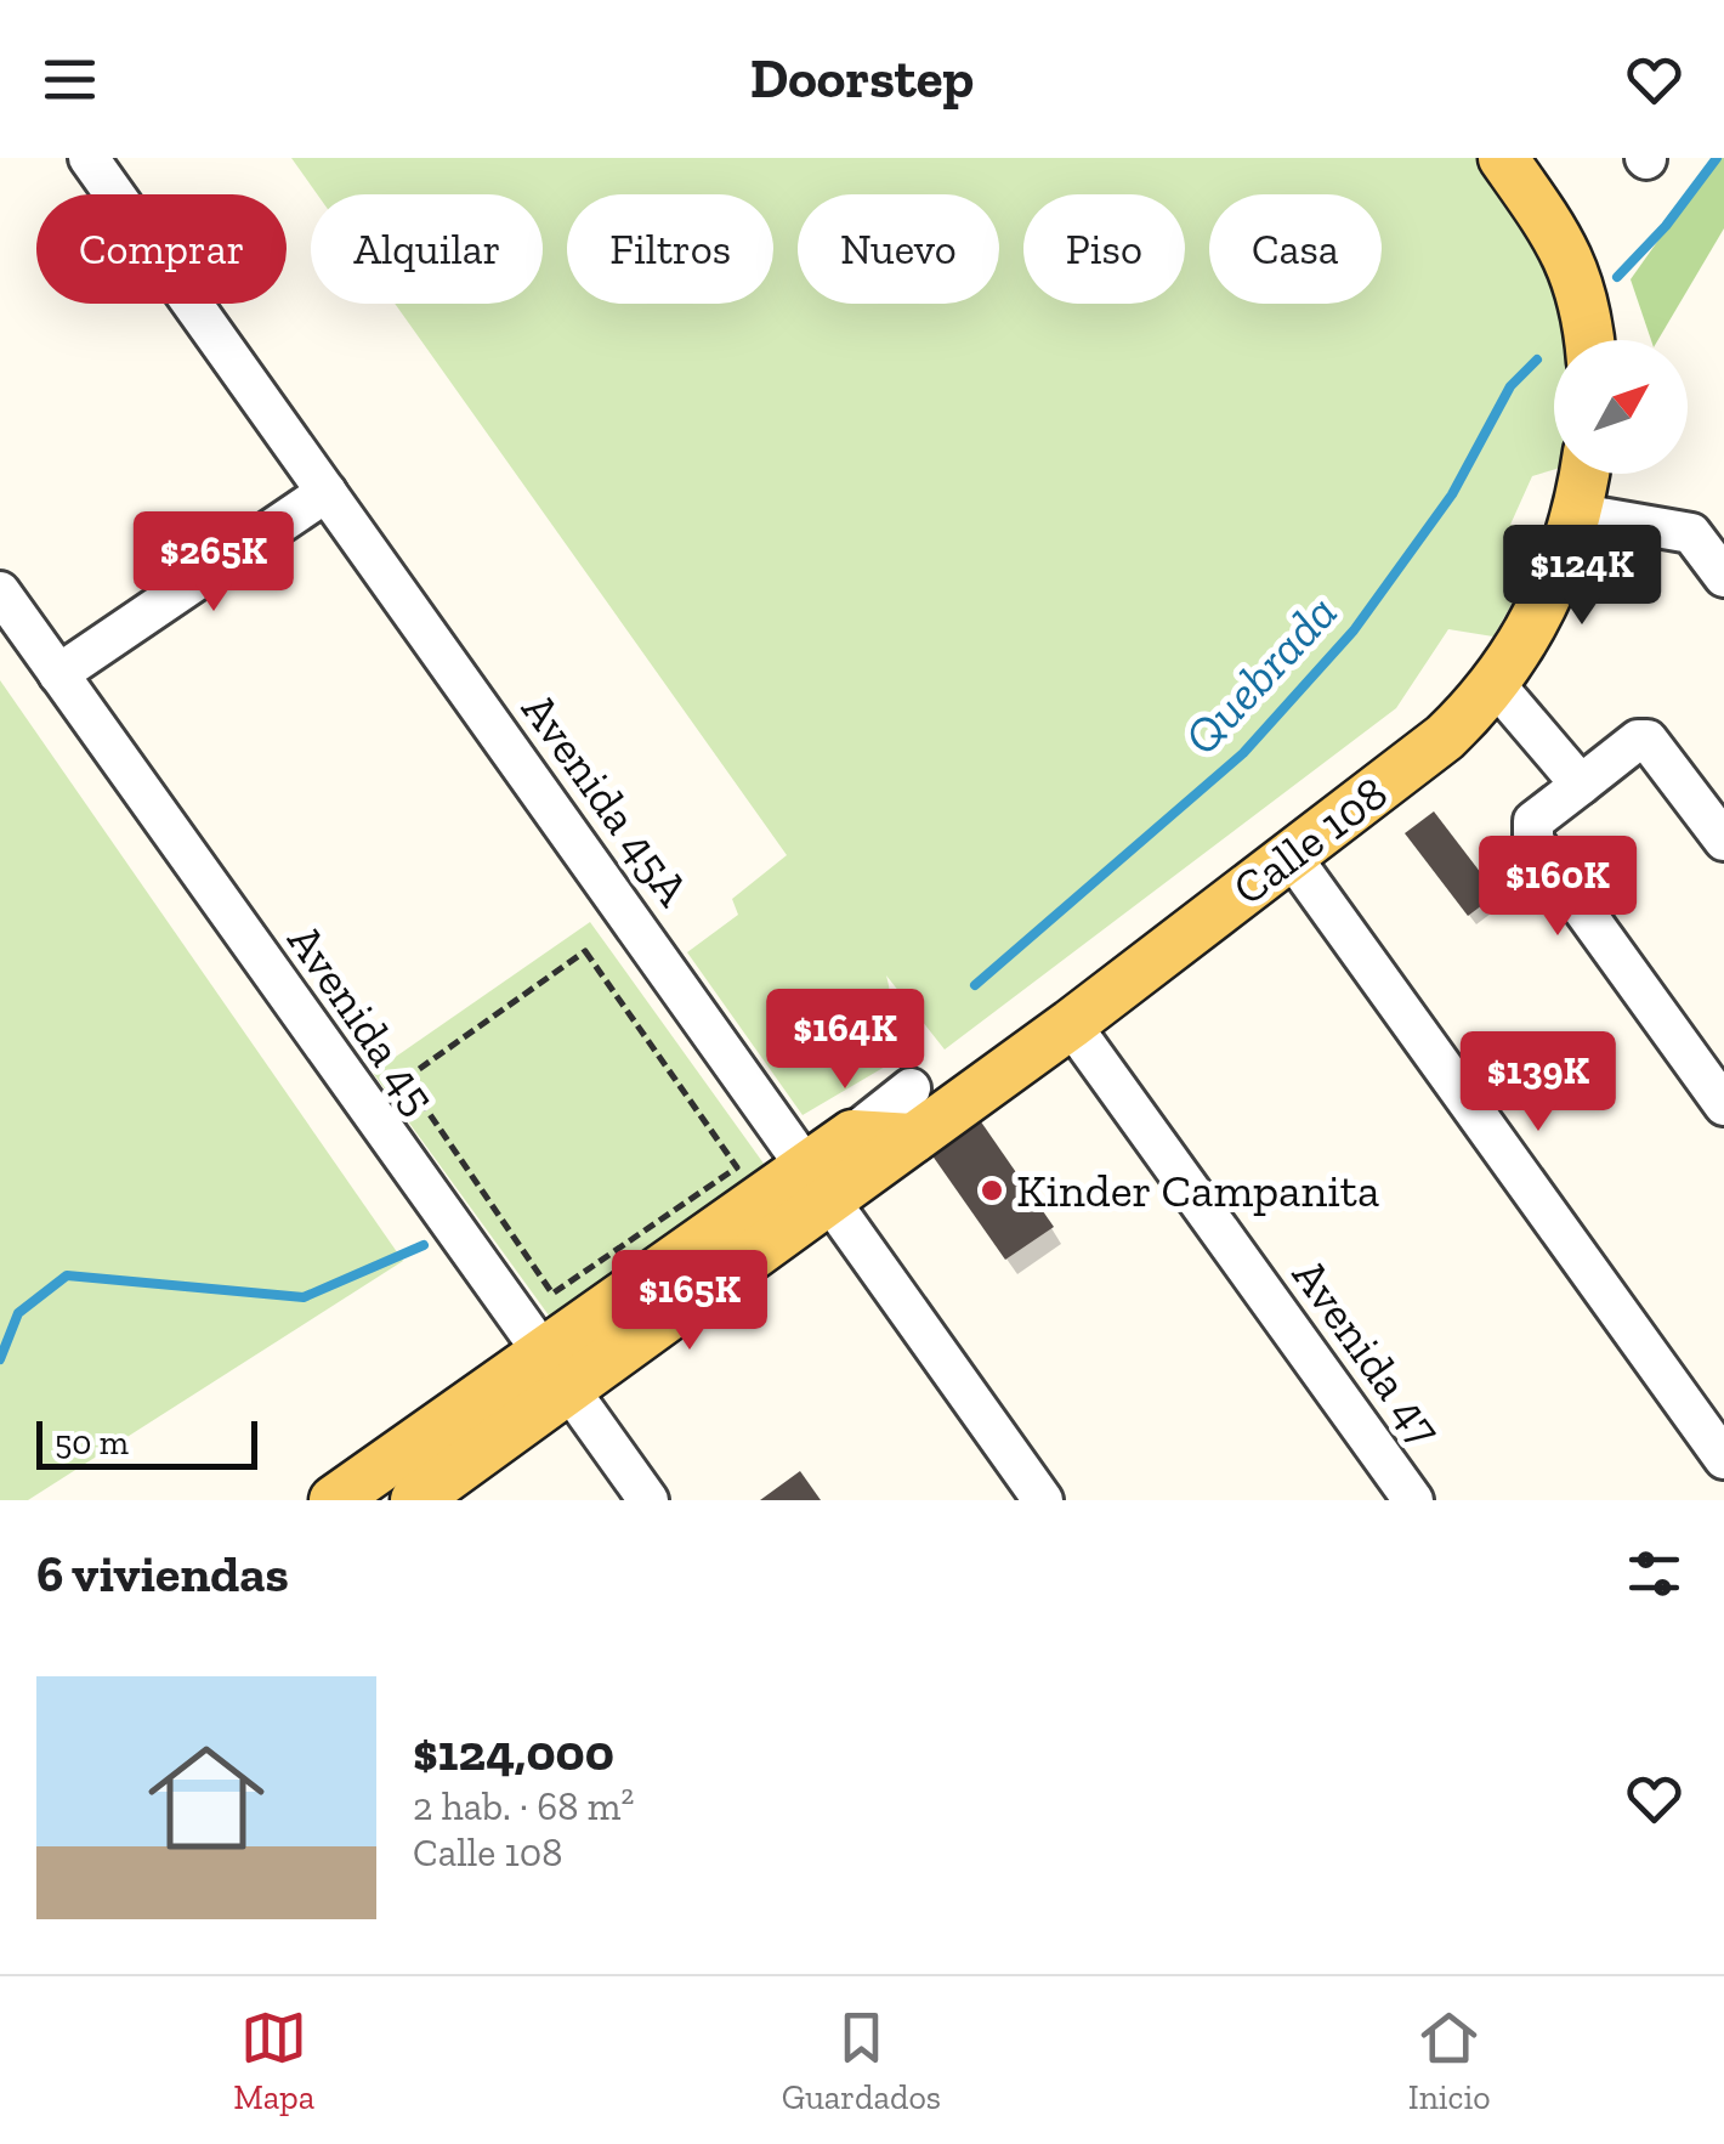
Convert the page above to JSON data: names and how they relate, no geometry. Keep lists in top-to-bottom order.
{
  "streets": {
    "main road": ["Calle 108"],
    "street": ["Avenida 45A", "Avenida 45", "Avenida 47"]
  },
  "crossings": [
    ["Avenida 45A", "Calle 108"],
    ["Calle 108", "Avenida 45"],
    ["Calle 108", "Avenida 47"]
  ],
  "water": ["Quebrada"],
  "places": ["Kinder Campanita"],
  "scale_bar": "50 m",
  "north": "top right",
  "page": {
    "header": "Doorstep",
    "chip": [
      "Comprar",
      "Alquilar",
      "Filtros",
      "Nuevo",
      "Piso",
      "Casa"
    ],
    "price": [
      "$265K",
      "$124K",
      "$160K",
      "$164K",
      "$139K",
      "$165K"
    ],
    "scale": "50 m",
    "heading": "6 viviendas",
    "list": [
      {
        "name": "$124,000",
        "note": "2 hab. · 68 m² · Calle 108"
      }
    ],
    "tabs": ["Mapa", "Guardados", "Inicio"]
  }
}
